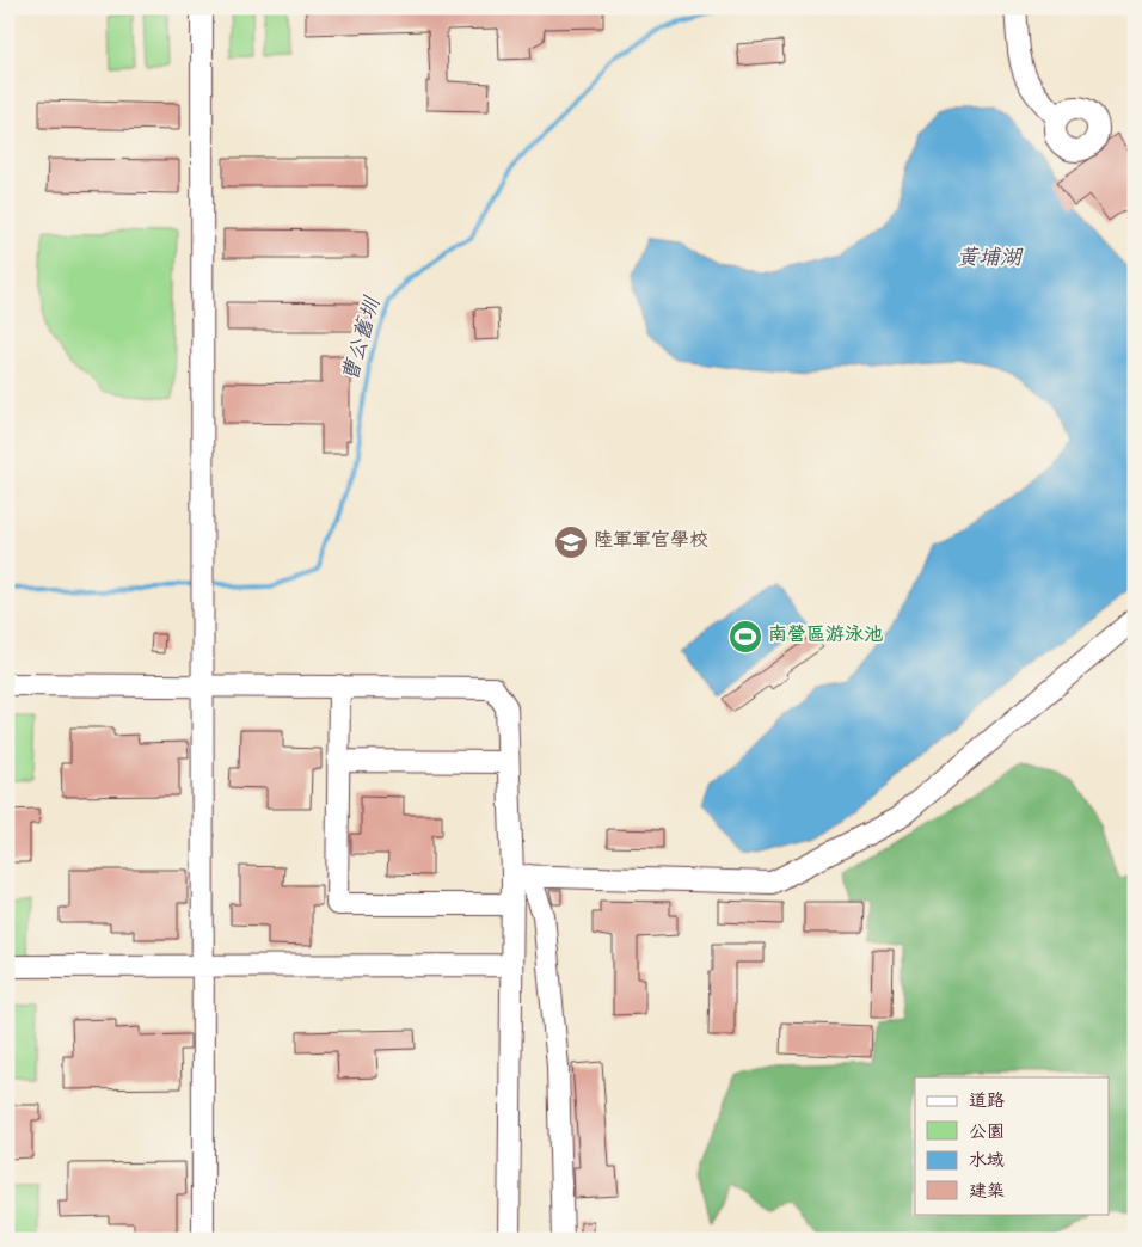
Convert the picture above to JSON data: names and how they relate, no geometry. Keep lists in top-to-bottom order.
{
  "water": ["黃埔湖", "曹公舊圳"],
  "places": {
    "school or university": ["陸軍軍官學校"],
    "sports": ["南營區游泳池"]
  },
  "legend": [
    "道路",
    "公園",
    "水域",
    "建築"
  ]
}
